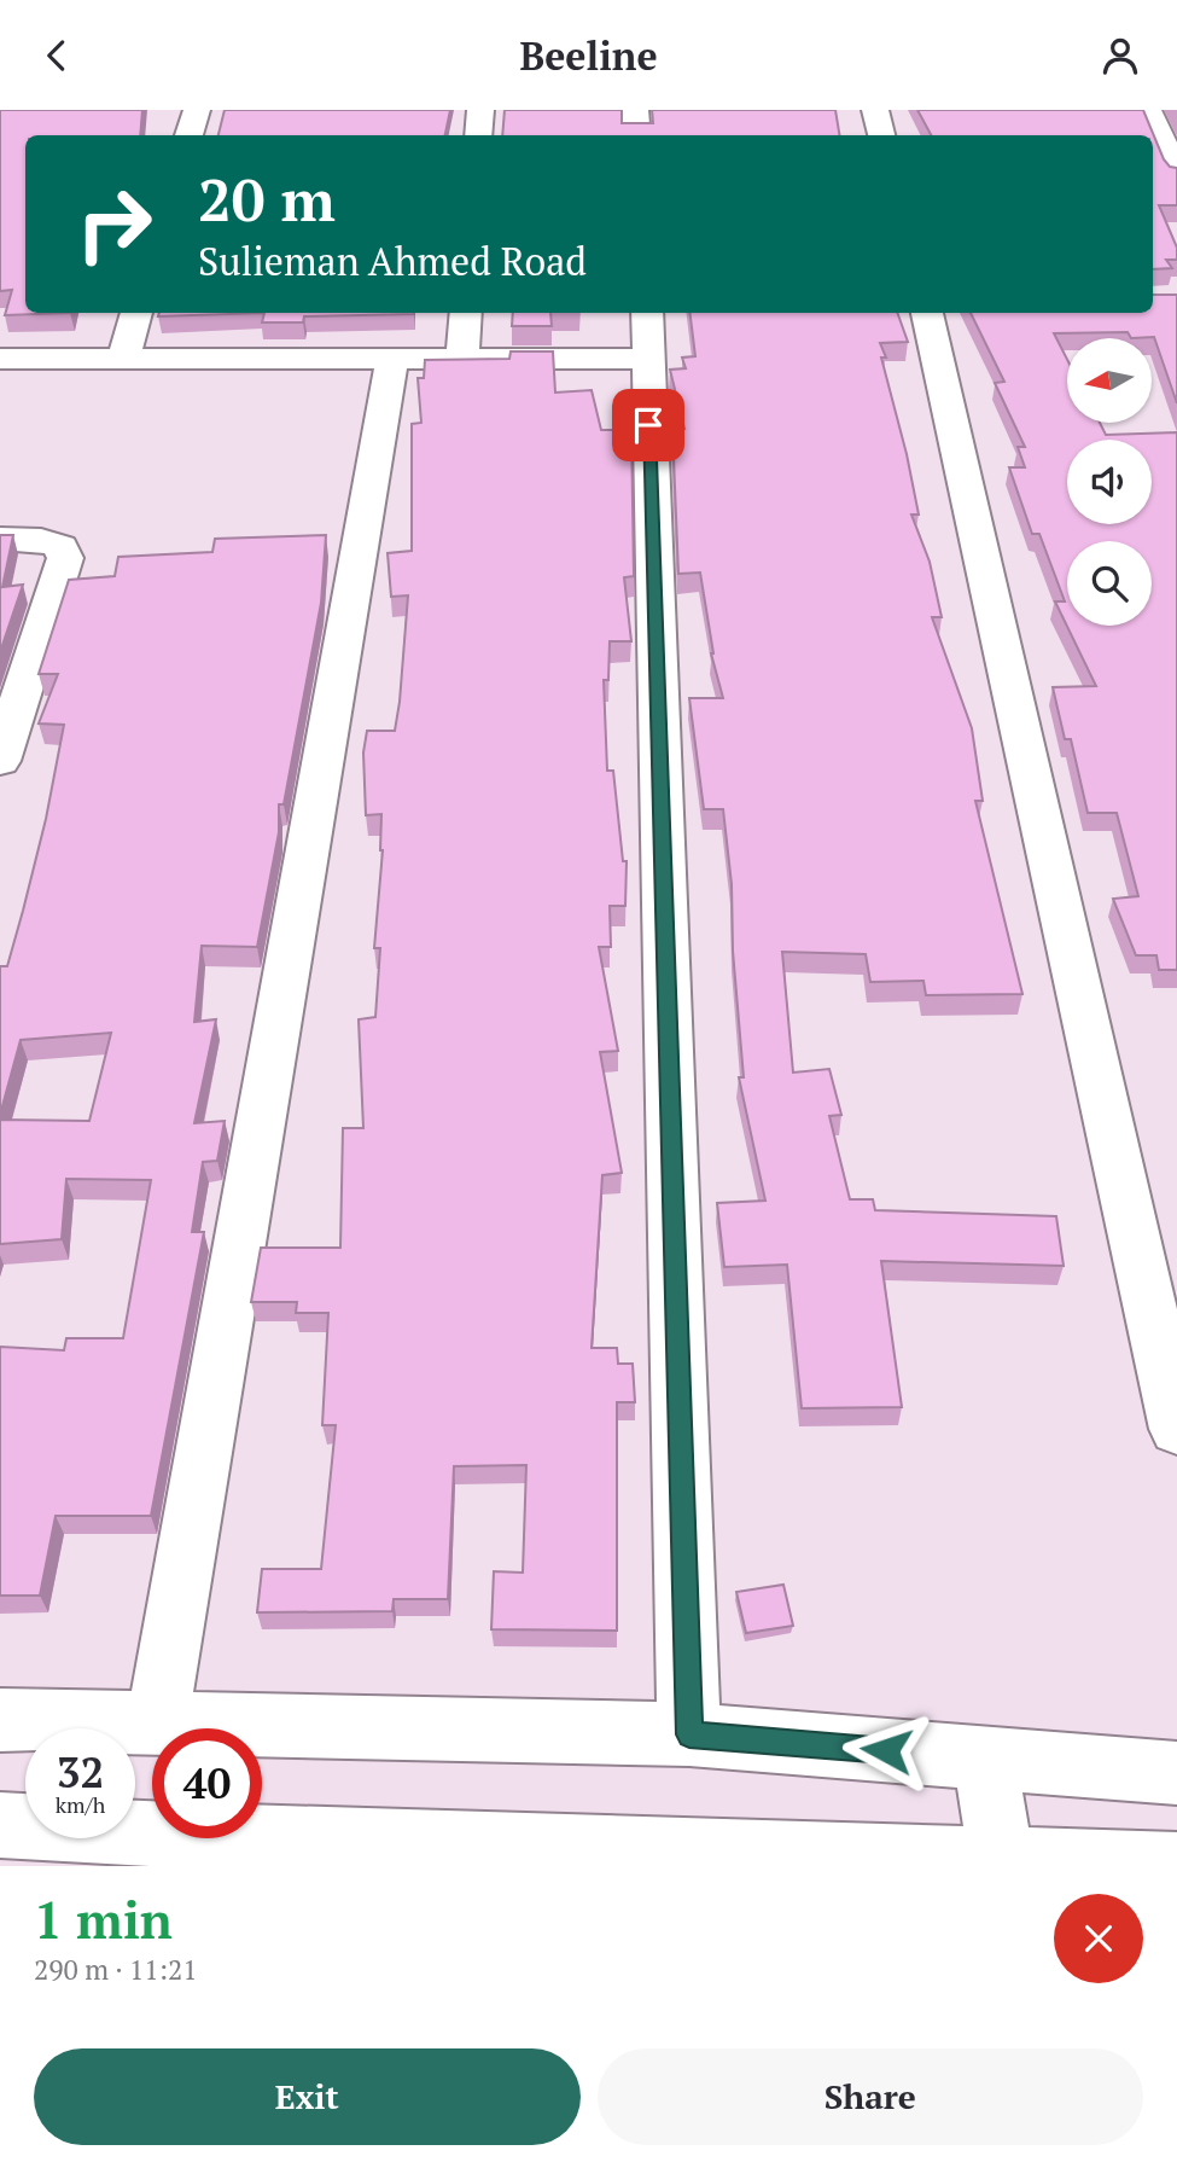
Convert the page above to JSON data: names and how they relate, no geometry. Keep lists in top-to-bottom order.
{
  "north": "left",
  "page": {
    "header": "Beeline",
    "turn": ["20 m", "Sulieman Ahmed Road"],
    "speed": "32 km/h",
    "limit": "40",
    "heading": ["1 min", "290 m · 11:21"],
    "buttons": ["Exit", "Share"]
  }
}
